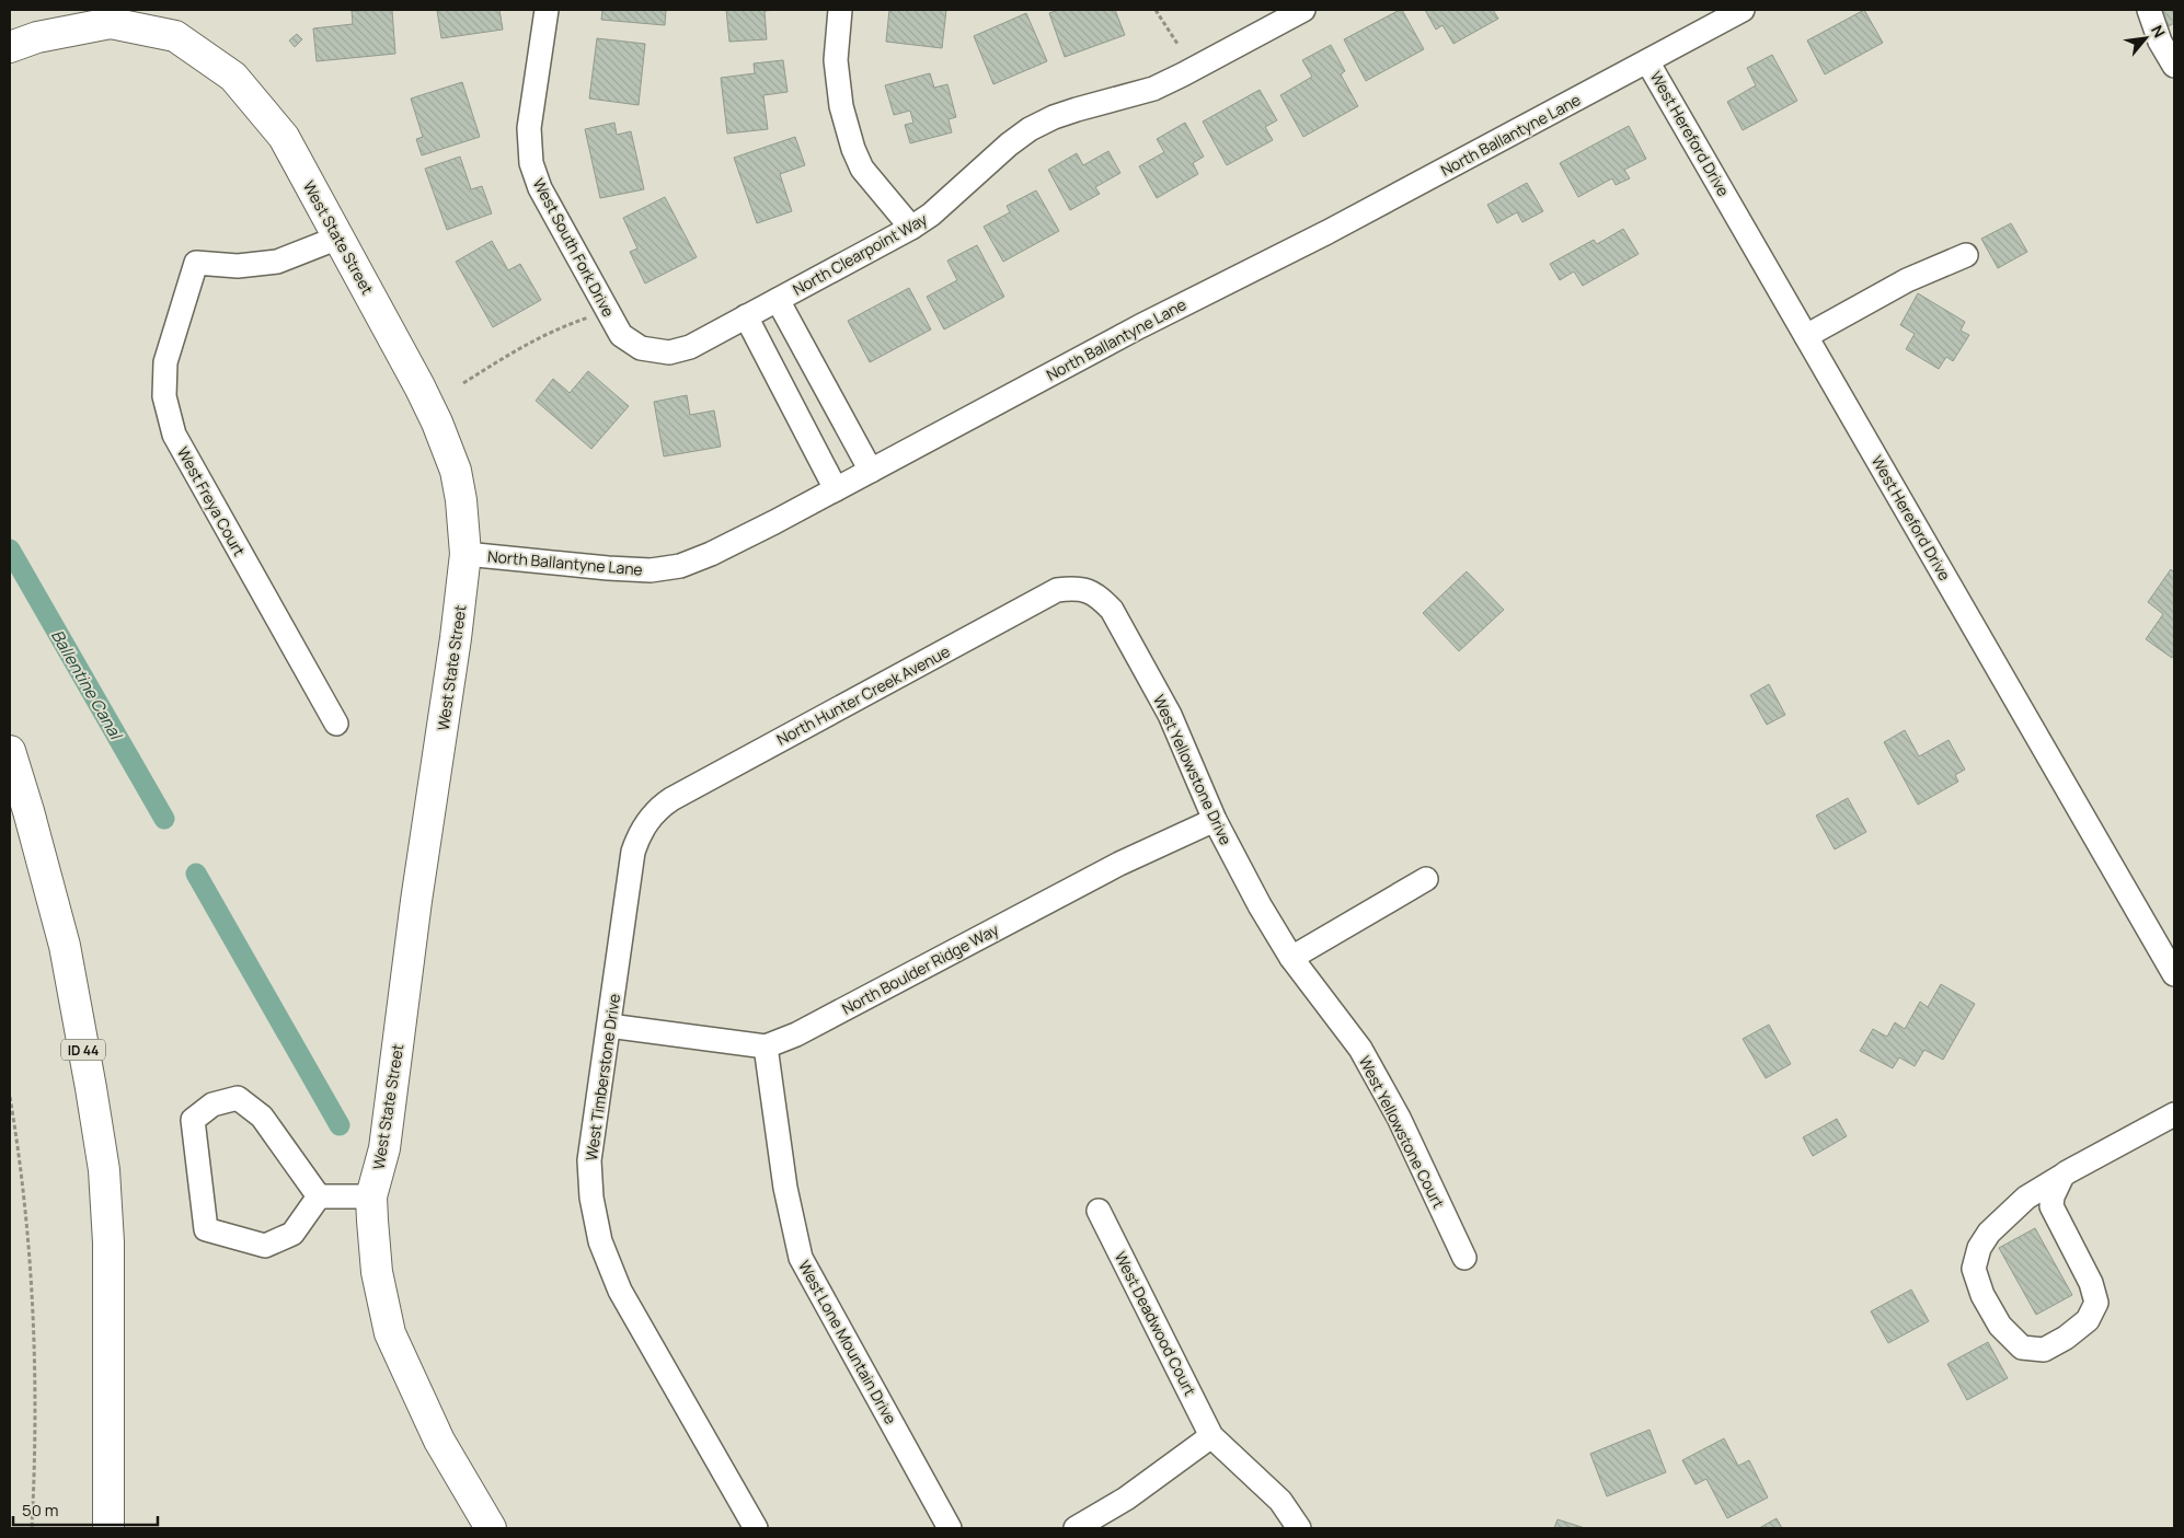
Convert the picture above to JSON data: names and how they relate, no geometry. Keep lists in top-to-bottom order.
{
  "streets": {
    "main road": ["West State Street", "ID 44"],
    "street": [
      "West Hereford Drive",
      "North Ballantyne Lane",
      "West South Fork Drive",
      "North Clearpoint Way",
      "West Freya Court",
      "North Hunter Creek Avenue",
      "West Yellowstone Drive",
      "North Boulder Ridge Way",
      "West Timberstone Drive",
      "West Yellowstone Court",
      "West Deadwood Court",
      "West Lone Mountain Drive"
    ]
  },
  "crossings": [
    ["West Hereford Drive", "North Ballantyne Lane"],
    ["North Ballantyne Lane", "West State Street"],
    ["West State Street", "West Freya Court"],
    ["West South Fork Drive", "North Clearpoint Way"],
    ["North Hunter Creek Avenue", "West Yellowstone Drive"],
    ["North Hunter Creek Avenue", "West Timberstone Drive"],
    ["West Yellowstone Drive", "North Boulder Ridge Way"],
    ["West Yellowstone Drive", "West Yellowstone Court"],
    ["North Boulder Ridge Way", "West Timberstone Drive"],
    ["North Boulder Ridge Way", "West Lone Mountain Drive"]
  ],
  "water": ["Ballentine Canal"],
  "scale_bar": "50 m",
  "north": "top right"
}
